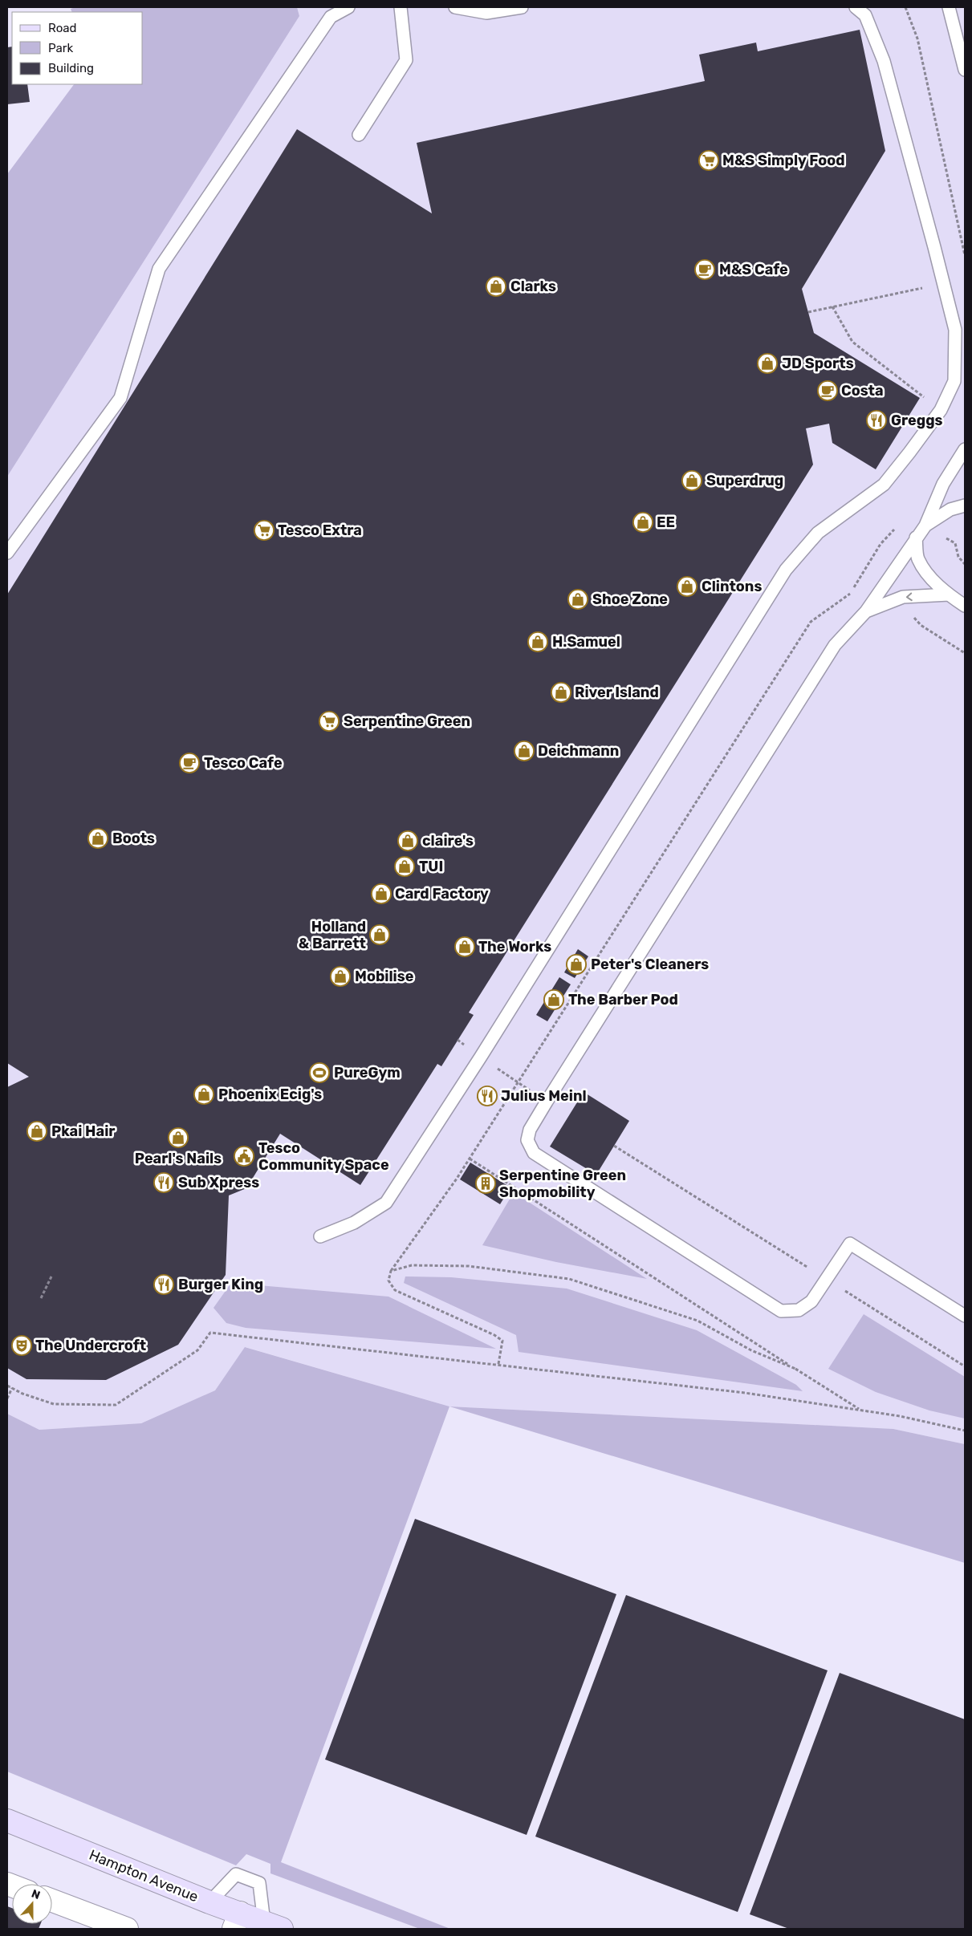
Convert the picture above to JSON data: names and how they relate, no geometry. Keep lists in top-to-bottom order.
{
  "streets": {
    "street": ["Hampton Avenue"]
  },
  "places": {
    "supermarket": ["M&S Simply Food", "Tesco Extra", "Serpentine Green"],
    "cafe": ["M&S Cafe", "Costa", "Tesco Cafe"],
    "shop": [
      "Clarks",
      "JD Sports",
      "Superdrug",
      "EE",
      "Clintons",
      "Shoe Zone",
      "H.Samuel",
      "River Island",
      "Deichmann",
      "Boots",
      "claire's",
      "TUI",
      "Card Factory",
      "Holland & Barrett",
      "The Works",
      "Peter's Cleaners",
      "Mobilise",
      "The Barber Pod",
      "Phoenix Ecig's",
      "Pkai Hair",
      "Pearl's Nails"
    ],
    "restaurant": [
      "Greggs",
      "Julius Meinl",
      "Sub Xpress",
      "Burger King"
    ],
    "sports": ["PureGym"],
    "public building": ["Tesco Community Space"],
    "building": ["Serpentine Green Shopmobility"],
    "theatre": ["The Undercroft"]
  },
  "legend": ["Road", "Park", "Building"],
  "north": "top"
}
